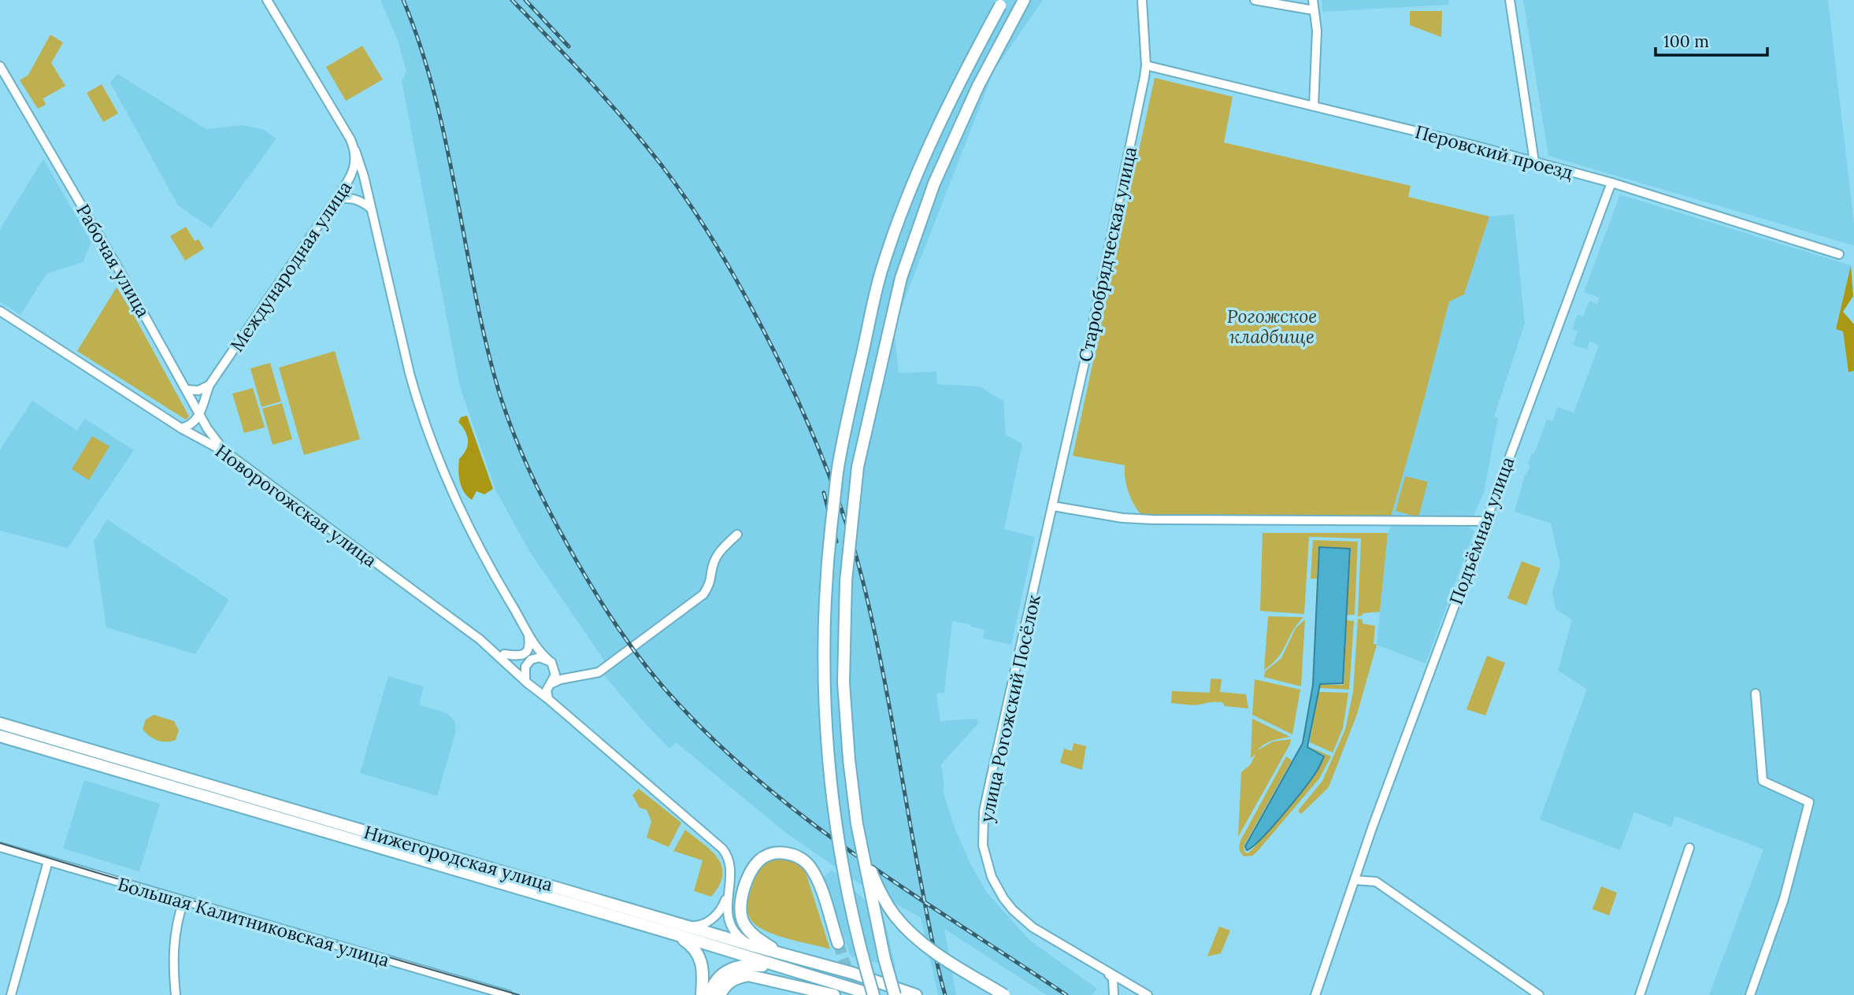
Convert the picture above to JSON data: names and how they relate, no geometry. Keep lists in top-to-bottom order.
{
  "streets": {
    "main road": ["Нижегородская улица"],
    "street": [
      "Перовский проезд",
      "Старообрядческая улица",
      "Рабочая улица",
      "Международная улица",
      "Новорогожская улица",
      "Подъёмная улица",
      "улица Рогожский Посёлок",
      "Большая Калитниковская улица"
    ]
  },
  "crossings": [
    ["Перовский проезд", "Старообрядческая улица"],
    ["Перовский проезд", "Подъёмная улица"],
    ["Старообрядческая улица", "улица Рогожский Посёлок"],
    ["Рабочая улица", "Международная улица"],
    ["Рабочая улица", "Новорогожская улица"]
  ],
  "parks": ["Рогожское кладбище"],
  "scale_bar": "100 m"
}
